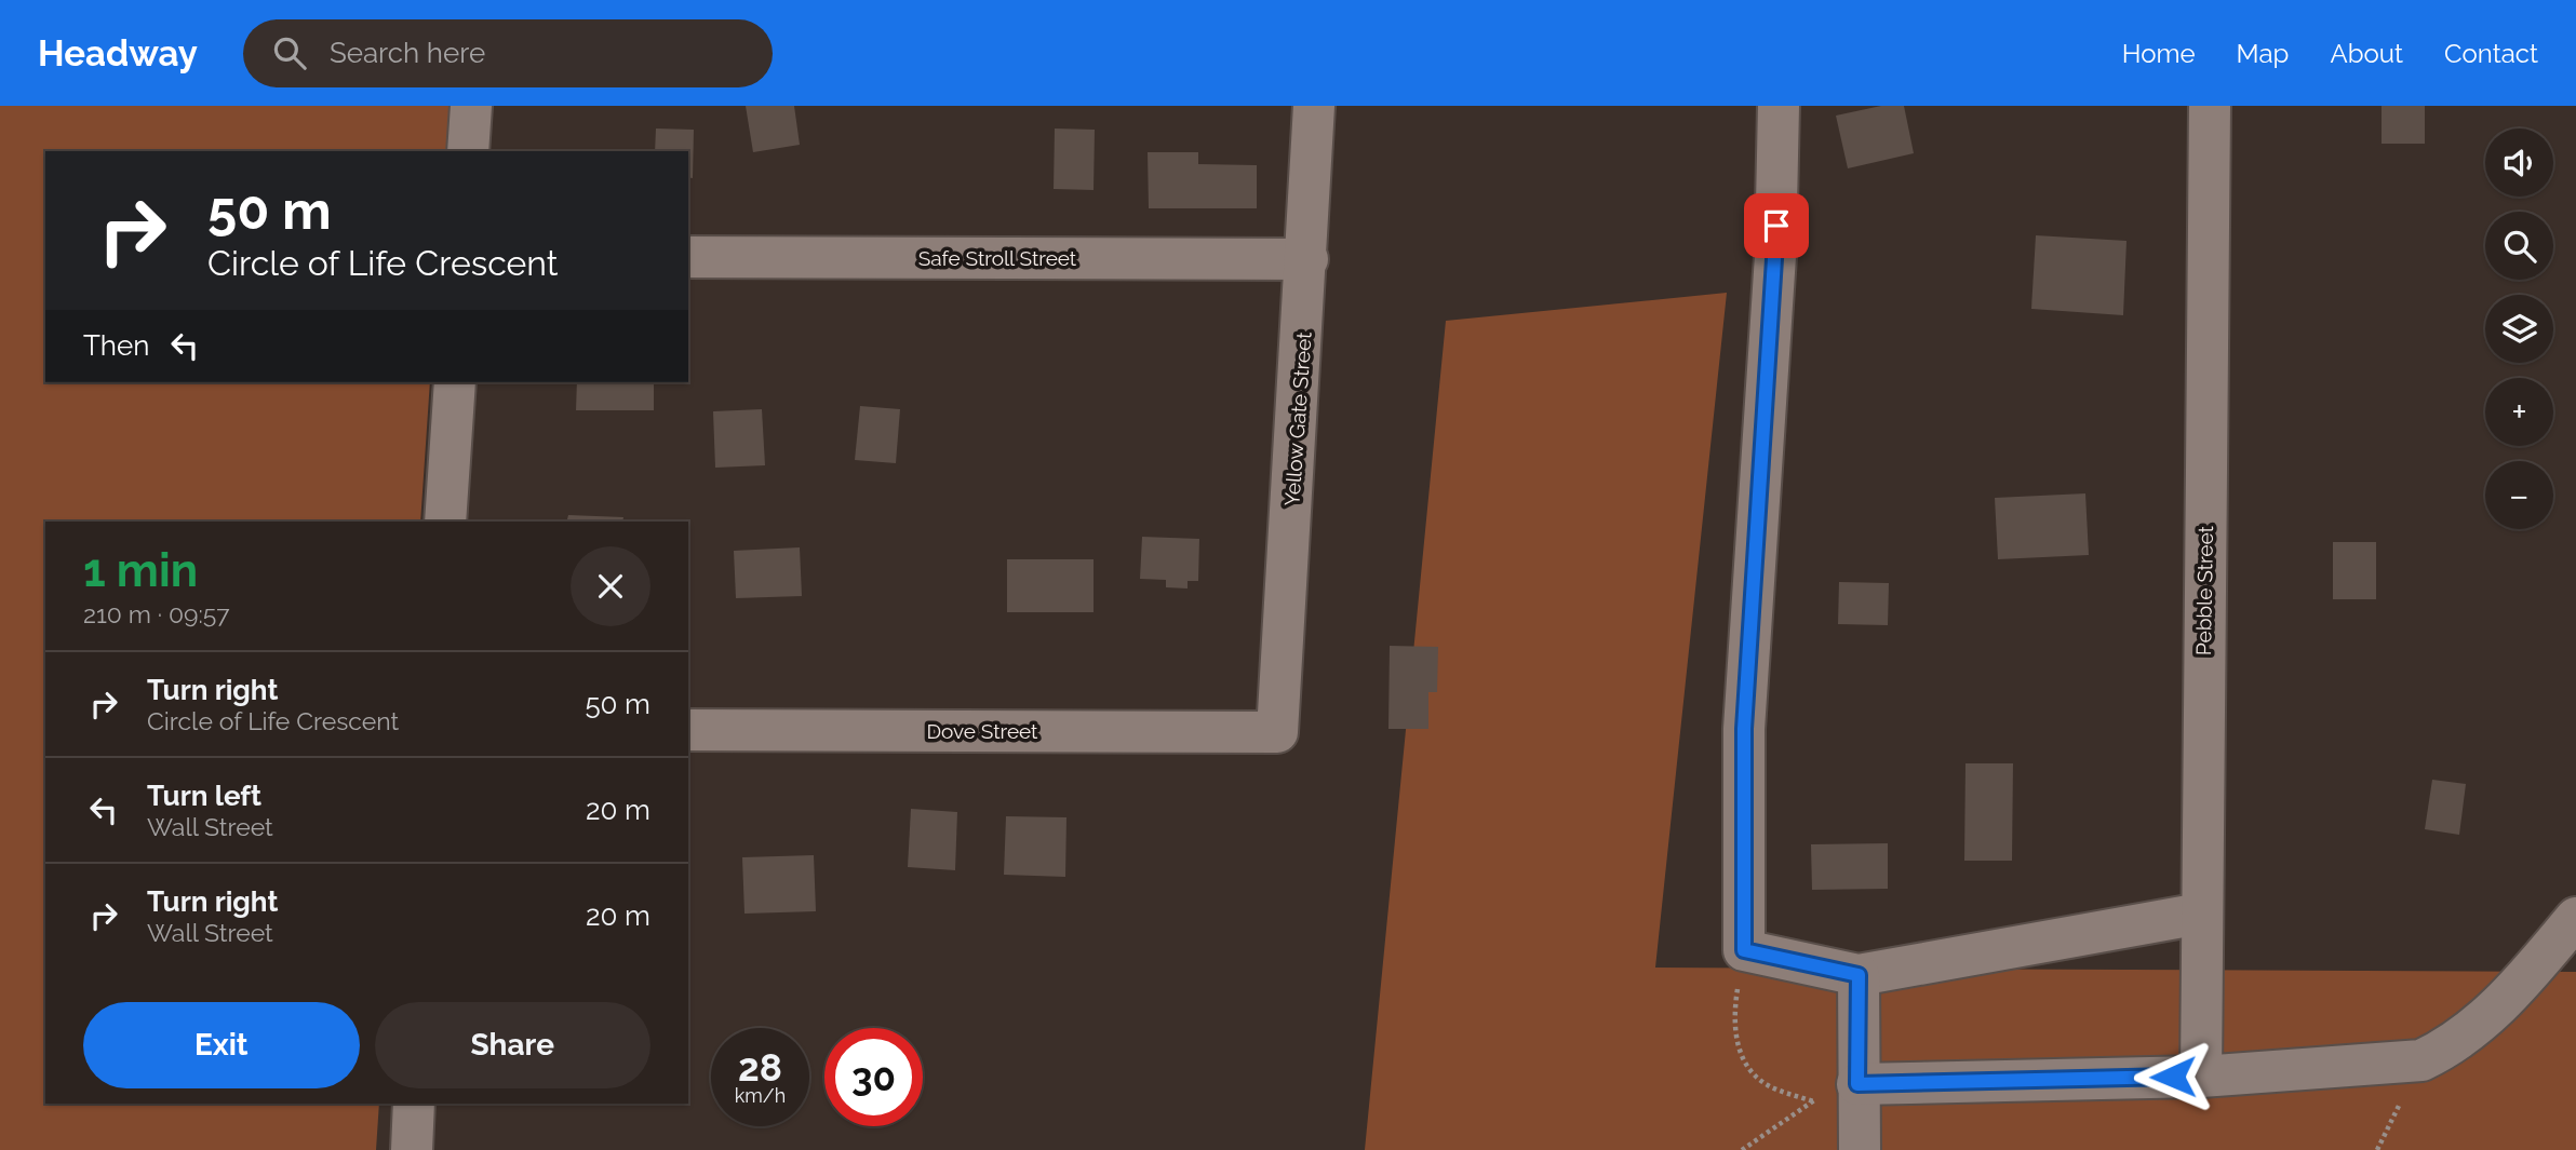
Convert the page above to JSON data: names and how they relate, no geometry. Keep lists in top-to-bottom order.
{
  "streets": {
    "street": [
      "Safe Stroll Street",
      "Yellow Gate Street",
      "Pebble Street",
      "Dove Street"
    ]
  },
  "crossings": [
    ["Safe Stroll Street", "Yellow Gate Street"],
    ["Yellow Gate Street", "Dove Street"]
  ],
  "page": {
    "header": "Headway",
    "search": "Search here",
    "nav": [
      "Home",
      "Map",
      "About",
      "Contact"
    ],
    "map_buttons": ["+", "−"],
    "turn": ["50 m", "Circle of Life Crescent"],
    "then": "Then",
    "heading": ["1 min", "210 m · 09:57"],
    "list": [
      {
        "name": "Turn right",
        "note": "Circle of Life Crescent",
        "value": "50 m"
      },
      {
        "name": "Turn left",
        "note": "Wall Street",
        "value": "20 m"
      },
      {
        "name": "Turn right",
        "note": "Wall Street",
        "value": "20 m"
      }
    ],
    "buttons": ["Exit", "Share"],
    "speed": "28 km/h",
    "limit": "30"
  }
}
